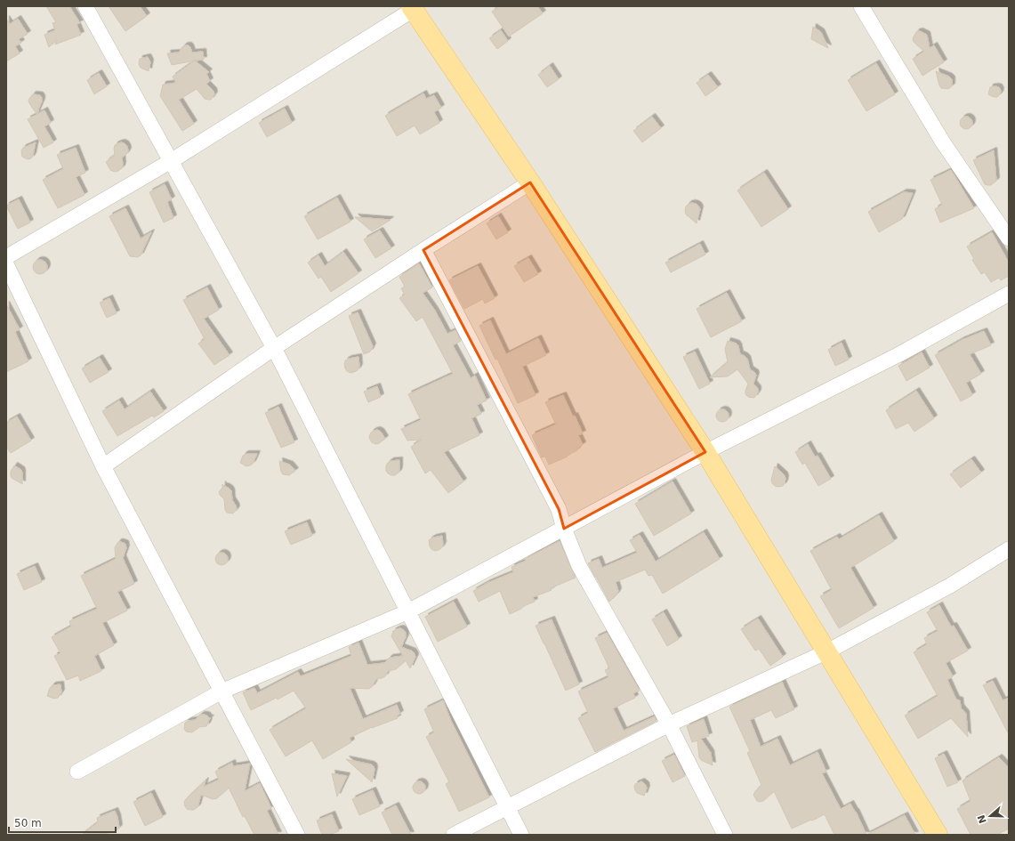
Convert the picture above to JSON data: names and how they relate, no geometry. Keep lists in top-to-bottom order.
{
  "scale_bar": "50 m",
  "north": "left"
}
